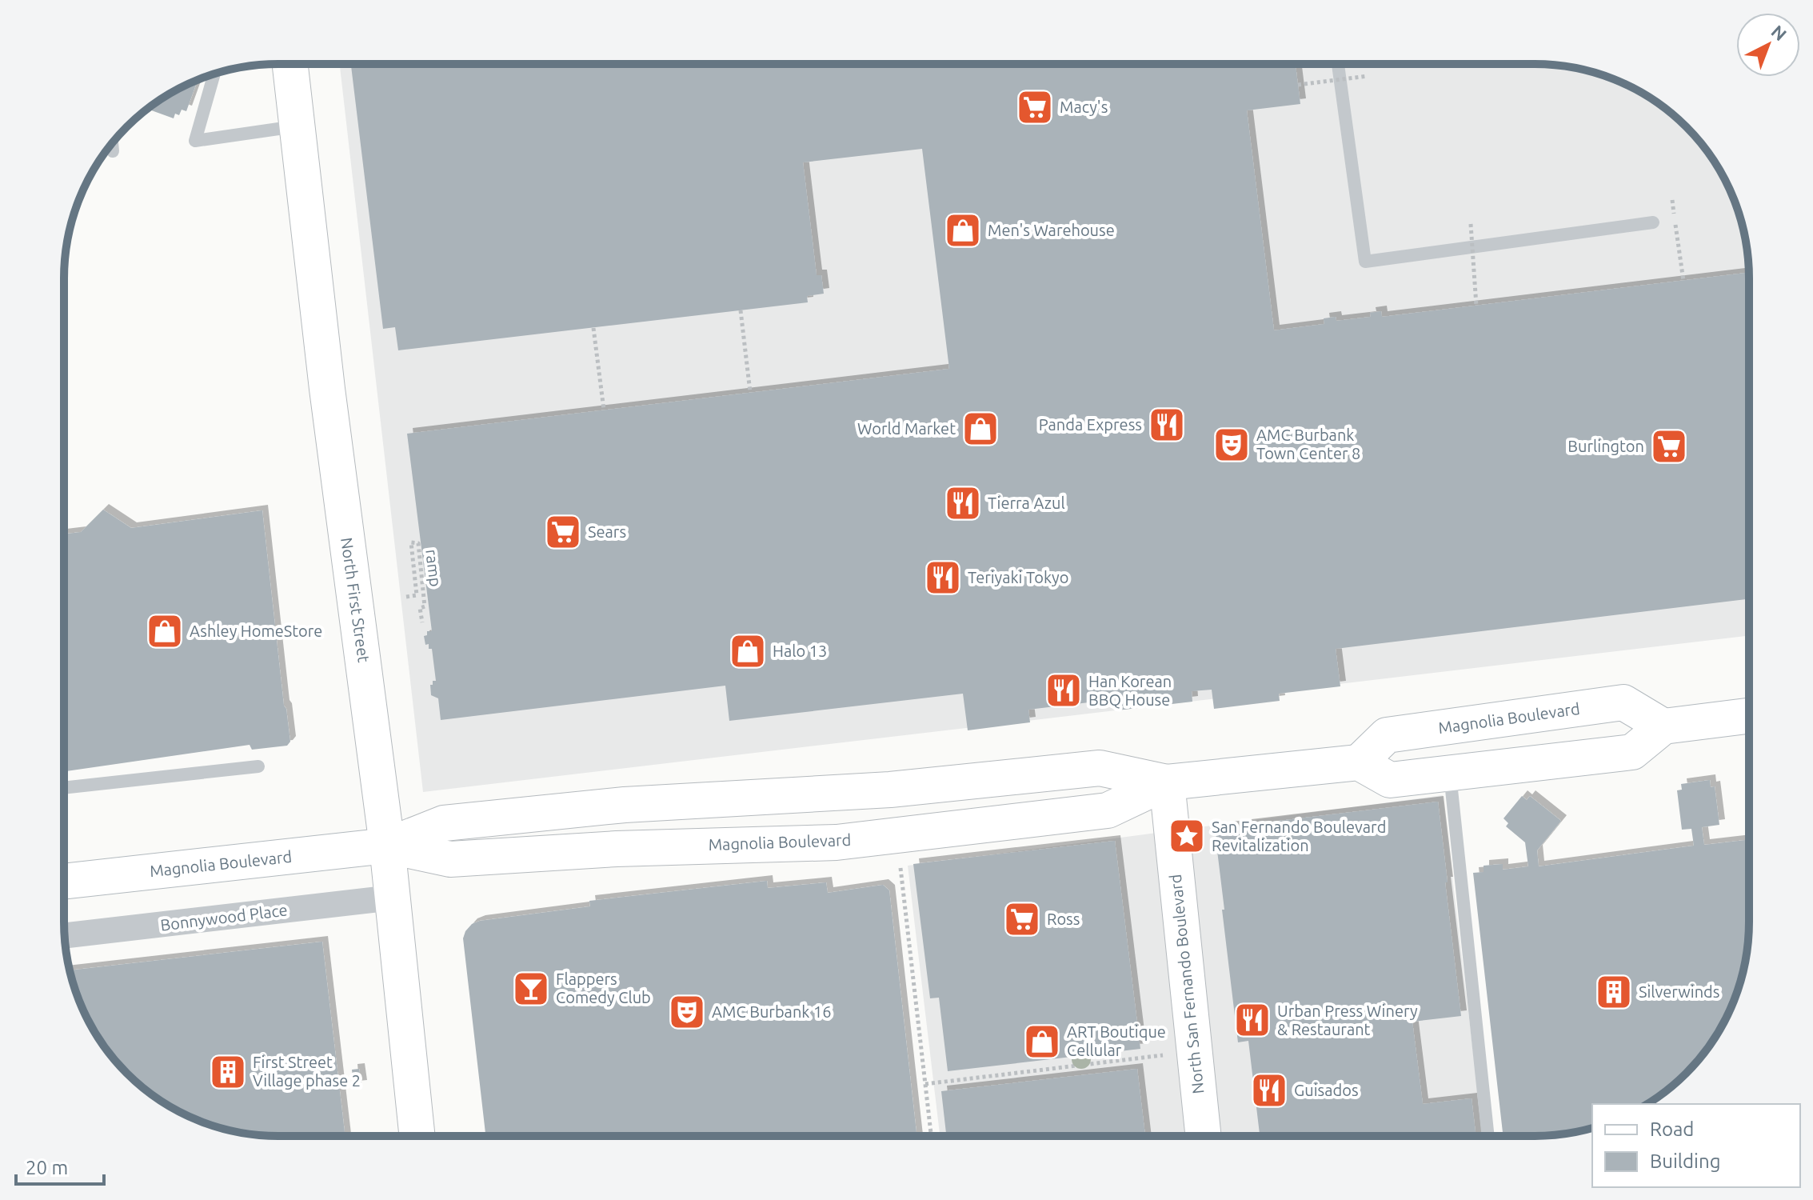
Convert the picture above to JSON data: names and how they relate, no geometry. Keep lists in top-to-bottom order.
{
  "streets": {
    "main road": ["North First Street", "Magnolia Boulevard", "North San Fernando Boulevard"],
    "street": ["Bonnywood Place"],
    "path": ["ramp"]
  },
  "crossings": [
    ["North First Street", "Magnolia Boulevard"],
    ["North First Street", "Bonnywood Place"],
    ["Magnolia Boulevard", "North San Fernando Boulevard"]
  ],
  "places": {
    "supermarket": [
      "Macy's",
      "Burlington",
      "Sears",
      "Ross"
    ],
    "shop": [
      "Men's Warehouse",
      "World Market",
      "Ashley HomeStore",
      "Halo 13",
      "ART Boutique Cellular"
    ],
    "restaurant": [
      "Panda Express",
      "Tierra Azul",
      "Teriyaki Tokyo",
      "Han Korean BBQ House",
      "Urban Press Winery & Restaurant",
      "Guisados"
    ],
    "theatre": ["AMC Burbank Town Center 8", "AMC Burbank 16"],
    "place": ["San Fernando Boulevard Revitalization"],
    "bar": ["Flappers Comedy Club"],
    "building": ["Silverwinds", "First Street Village phase 2"]
  },
  "legend": ["Road", "Building"],
  "scale_bar": "20 m",
  "north": "top right"
}
